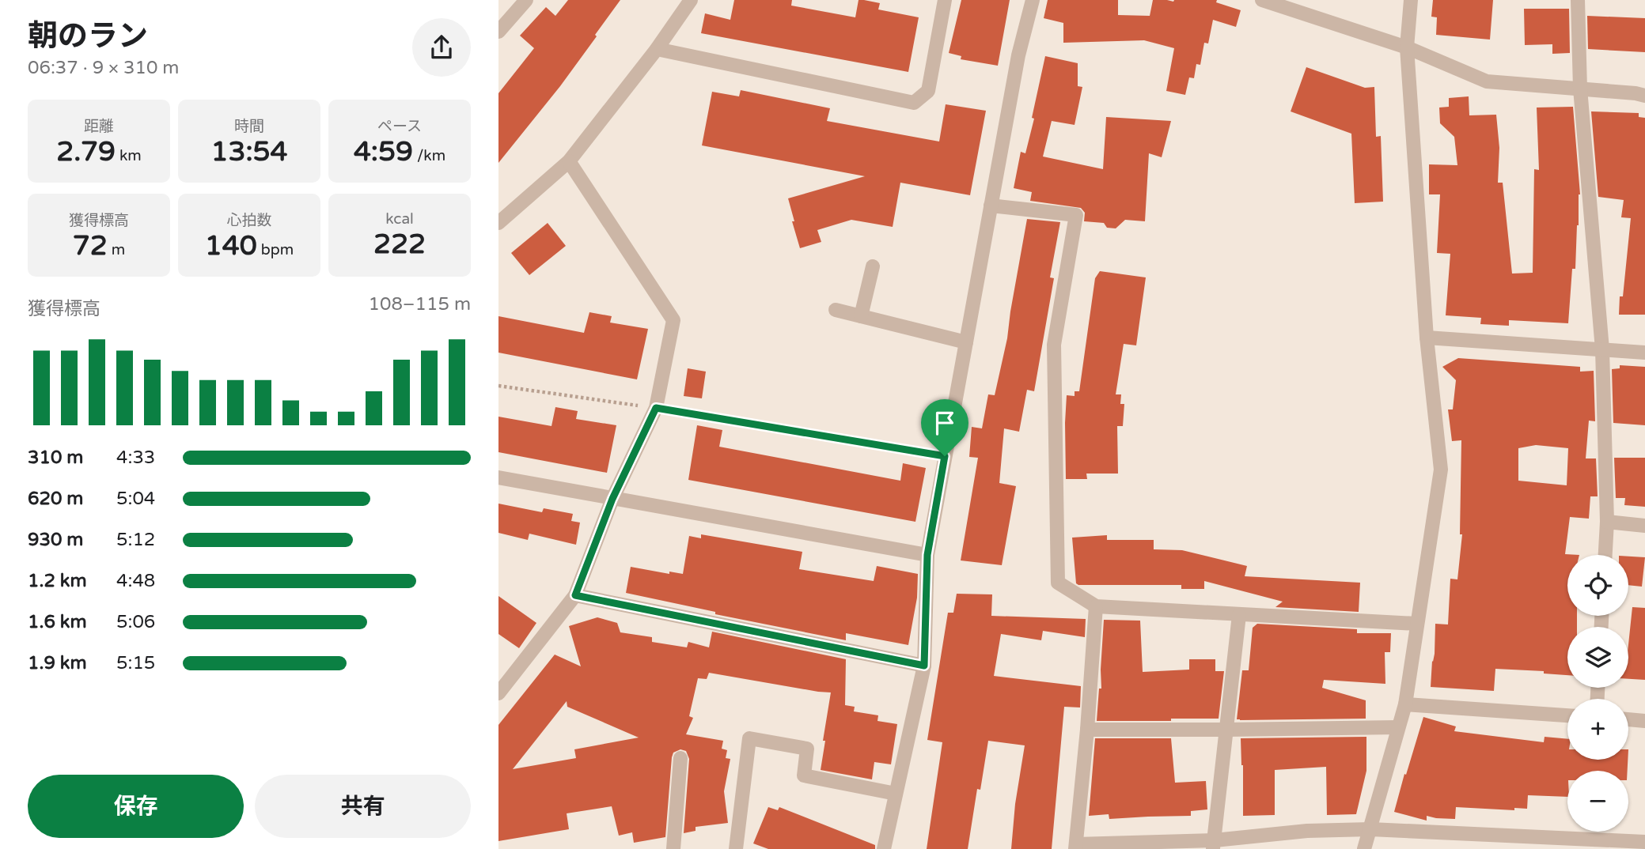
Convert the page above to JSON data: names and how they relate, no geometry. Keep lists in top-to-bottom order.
{
  "page": {
    "heading": ["朝のラン", "06:37 · 9 × 310 m"],
    "stats": [
      ["距離", "2.79 km"],
      ["時間", "13:54"],
      ["ペース", "4:59 /km"],
      ["獲得標高", "72 m"],
      ["心拍数", "140 bpm"],
      ["kcal", "222"]
    ],
    "chart": ["獲得標高", "108–115 m"],
    "list": [
      {
        "name": "310 m",
        "note": "4:33"
      },
      {
        "name": "620 m",
        "note": "5:04"
      },
      {
        "name": "930 m",
        "note": "5:12"
      },
      {
        "name": "1.2 km",
        "note": "4:48"
      },
      {
        "name": "1.6 km",
        "note": "5:06"
      },
      {
        "name": "1.9 km",
        "note": "5:15"
      }
    ],
    "map_buttons": ["+", "−"],
    "buttons": ["保存", "共有"]
  }
}
